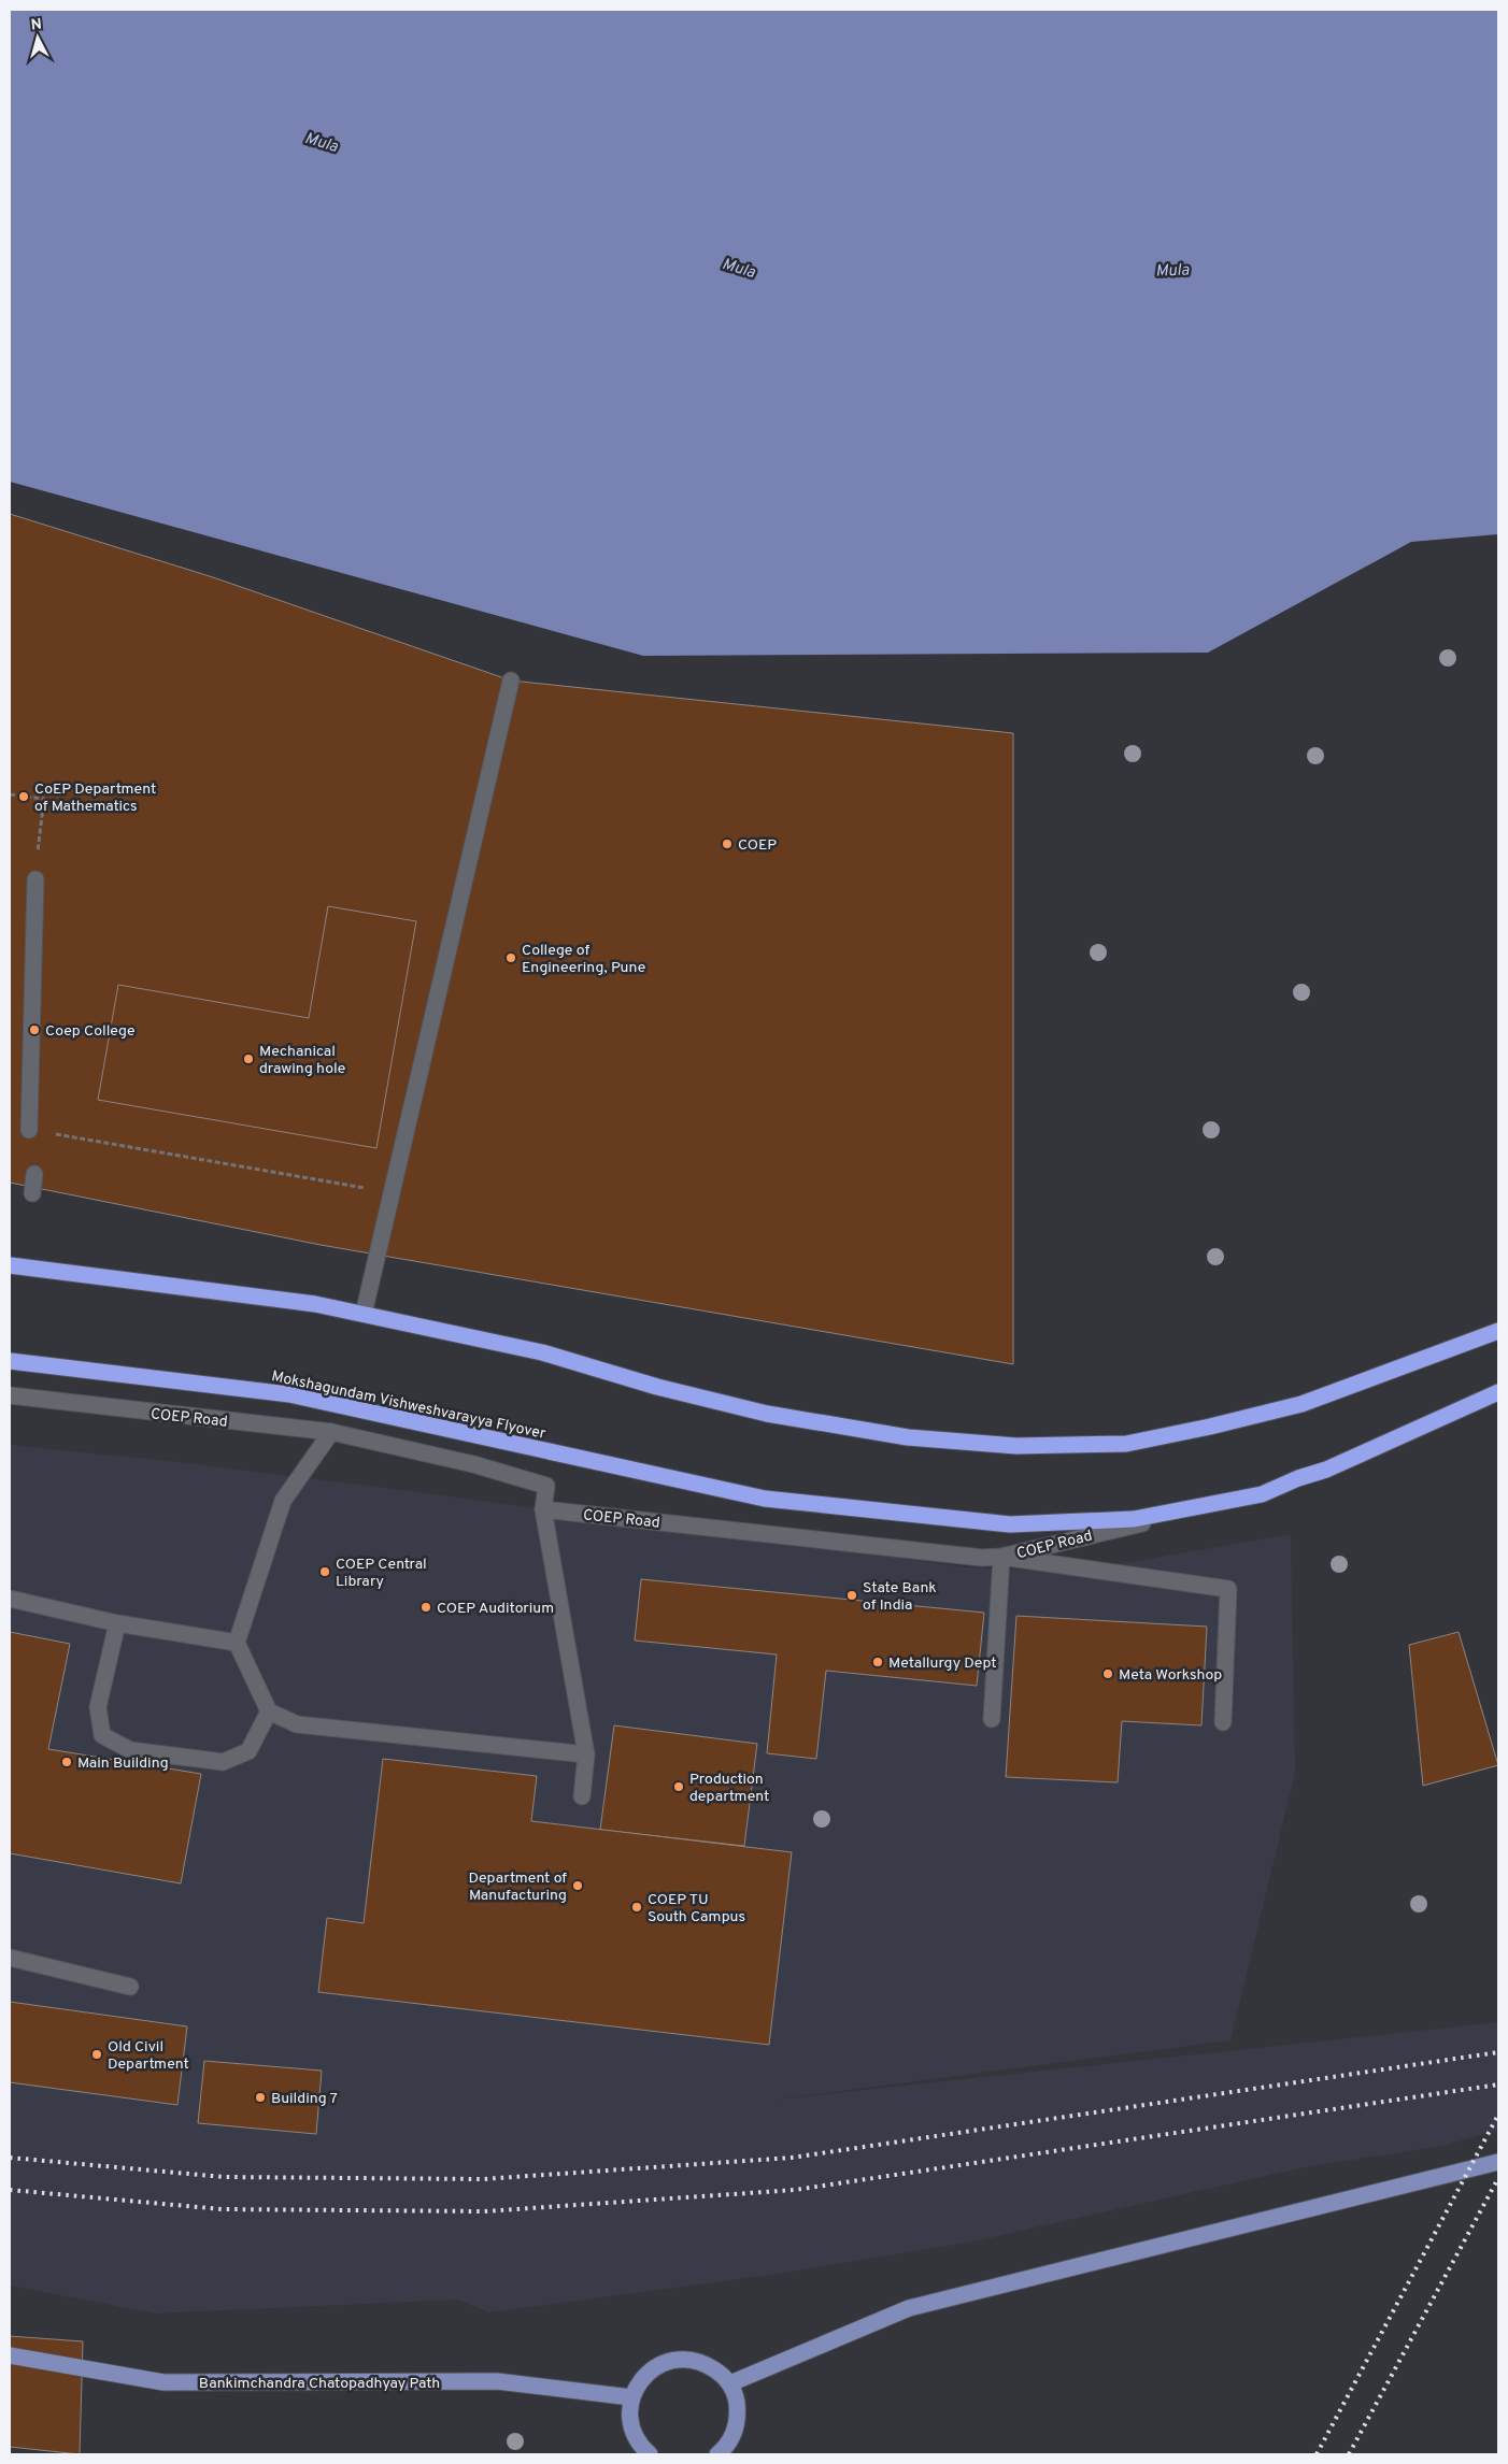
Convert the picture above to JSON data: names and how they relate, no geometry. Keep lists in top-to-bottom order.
{
  "streets": {
    "highway": ["Mokshagundam Vishweshvarayya Flyover"],
    "main road": ["Bankimchandra Chatopadhyay Path"],
    "lane": ["COEP Road"]
  },
  "crossings": [
    ["Mokshagundam Vishweshvarayya Flyover", "COEP Road"]
  ],
  "water": ["Mula"],
  "places": [
    "CoEP Department of Mathematics",
    "COEP",
    "College of Engineering, Pune",
    "Coep College",
    "Mechanical drawing hole",
    "COEP Central Library",
    "State Bank of India",
    "COEP Auditorium",
    "Metallurgy Dept",
    "Meta Workshop",
    "Main Building",
    "Production department",
    "Department of Manufacturing",
    "COEP TU South Campus",
    "Old Civil Department",
    "Building 7"
  ],
  "north": "top"
}
